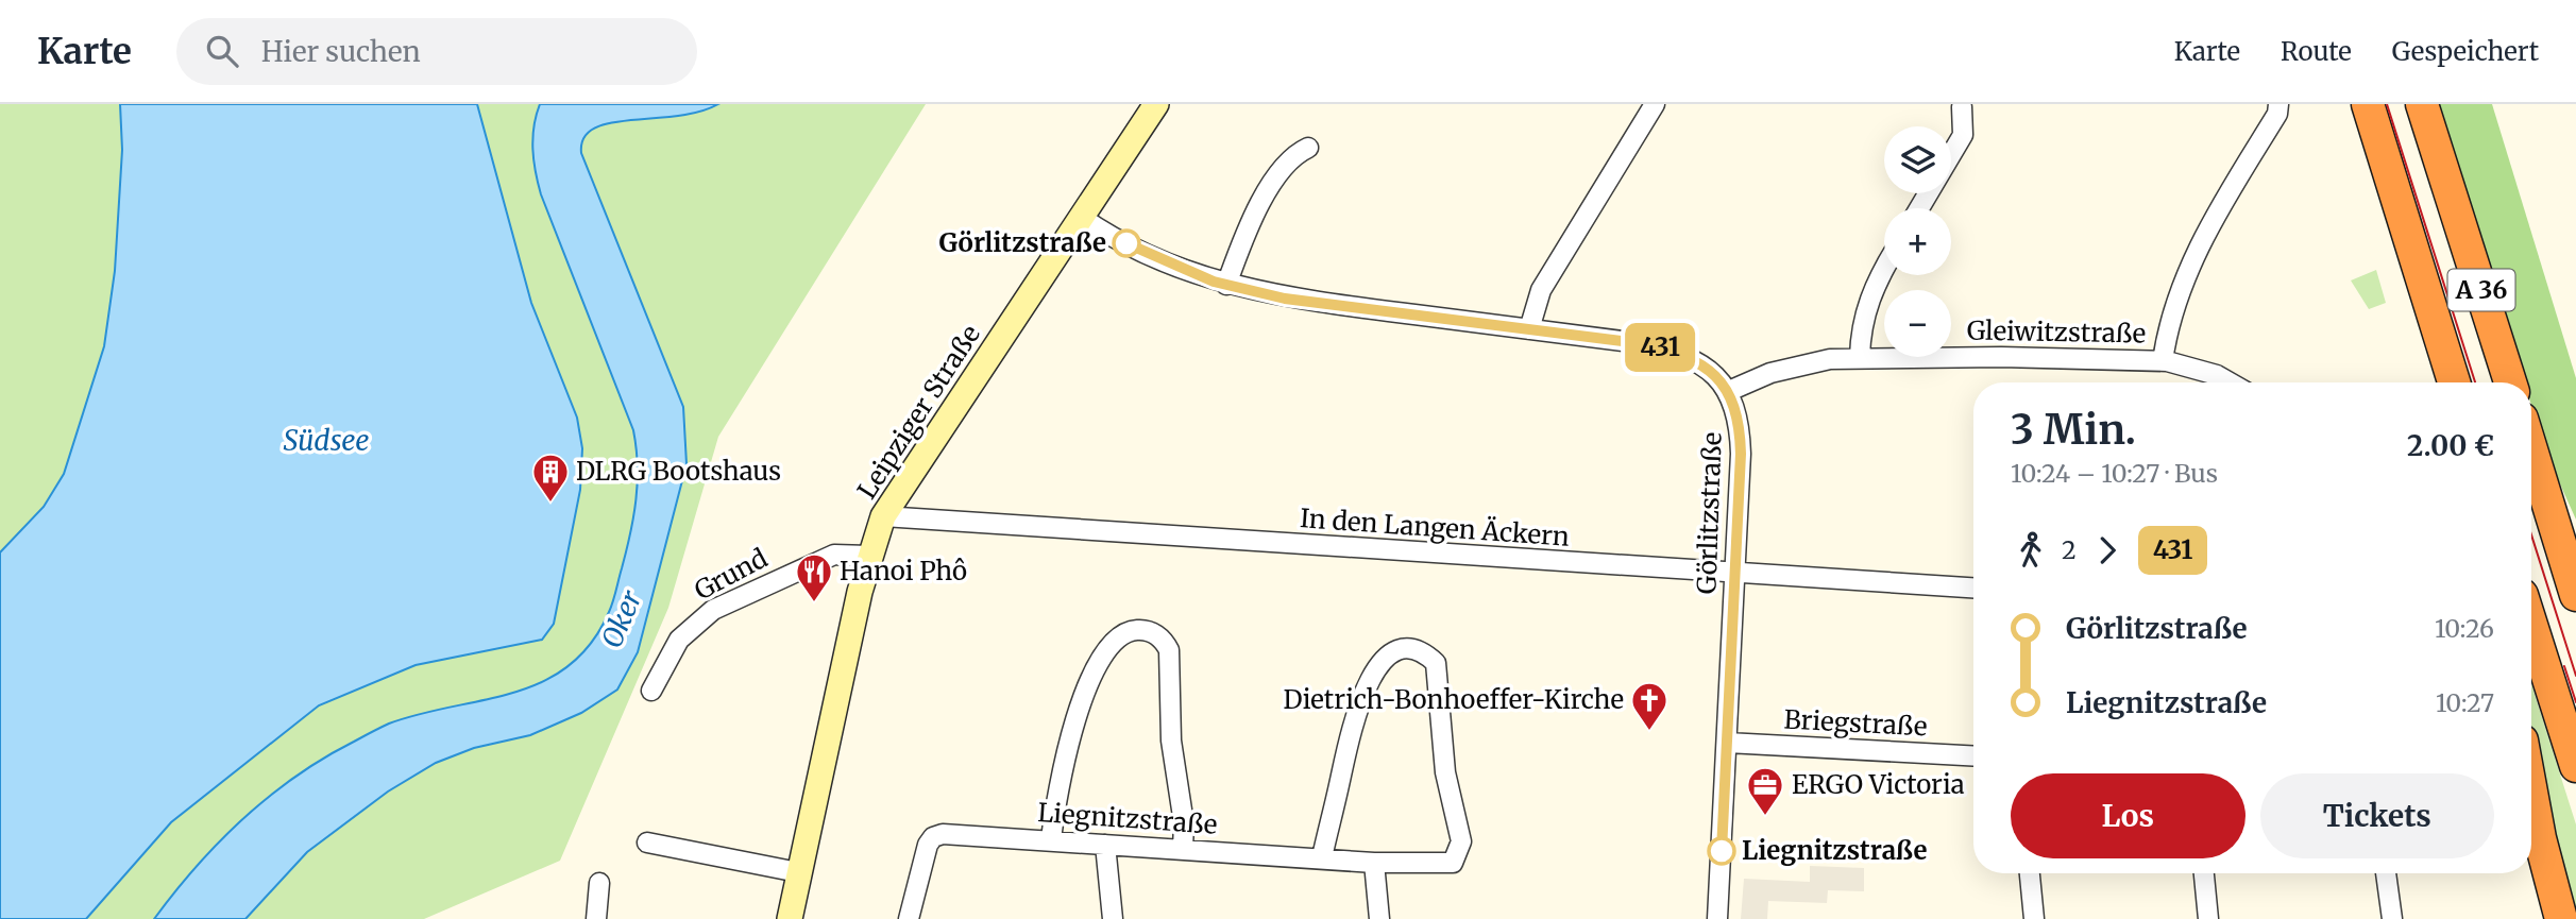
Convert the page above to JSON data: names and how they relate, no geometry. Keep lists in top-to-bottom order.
{
  "streets": {
    "highway": ["A 36"],
    "street": [
      "Gleiwitzstraße",
      "Leipziger Straße",
      "Görlitzstraße",
      "In den Langen Äckern",
      "Grund",
      "Briegstraße",
      "Liegnitzstraße"
    ]
  },
  "crossings": [
    ["Gleiwitzstraße", "Görlitzstraße"],
    ["Leipziger Straße", "Görlitzstraße"],
    ["Leipziger Straße", "In den Langen Äckern"],
    ["Leipziger Straße", "Grund"],
    ["Görlitzstraße", "In den Langen Äckern"],
    ["Görlitzstraße", "Briegstraße"]
  ],
  "water": ["Südsee", "Oker"],
  "places": {
    "other": ["Görlitzstraße", "Liegnitzstraße"],
    "building": ["DLRG Bootshaus"],
    "restaurant": ["Hanoi Phô"],
    "church": ["Dietrich-Bonhoeffer-Kirche"],
    "office": ["ERGO Victoria"]
  },
  "lines": ["bus line 431"],
  "page": {
    "header": "Karte",
    "search": "Hier suchen",
    "nav": ["Karte", "Route", "Gespeichert"],
    "on_map": "431",
    "map_buttons": ["+", "−"],
    "heading": ["3 Min.", "10:24 – 10:27 · Bus", "2.00 €"],
    "legs": ["2", "431"],
    "list": [
      {
        "name": "Görlitzstraße",
        "value": "10:26"
      },
      {
        "name": "Liegnitzstraße",
        "value": "10:27"
      }
    ],
    "buttons": ["Los", "Tickets"]
  }
}
